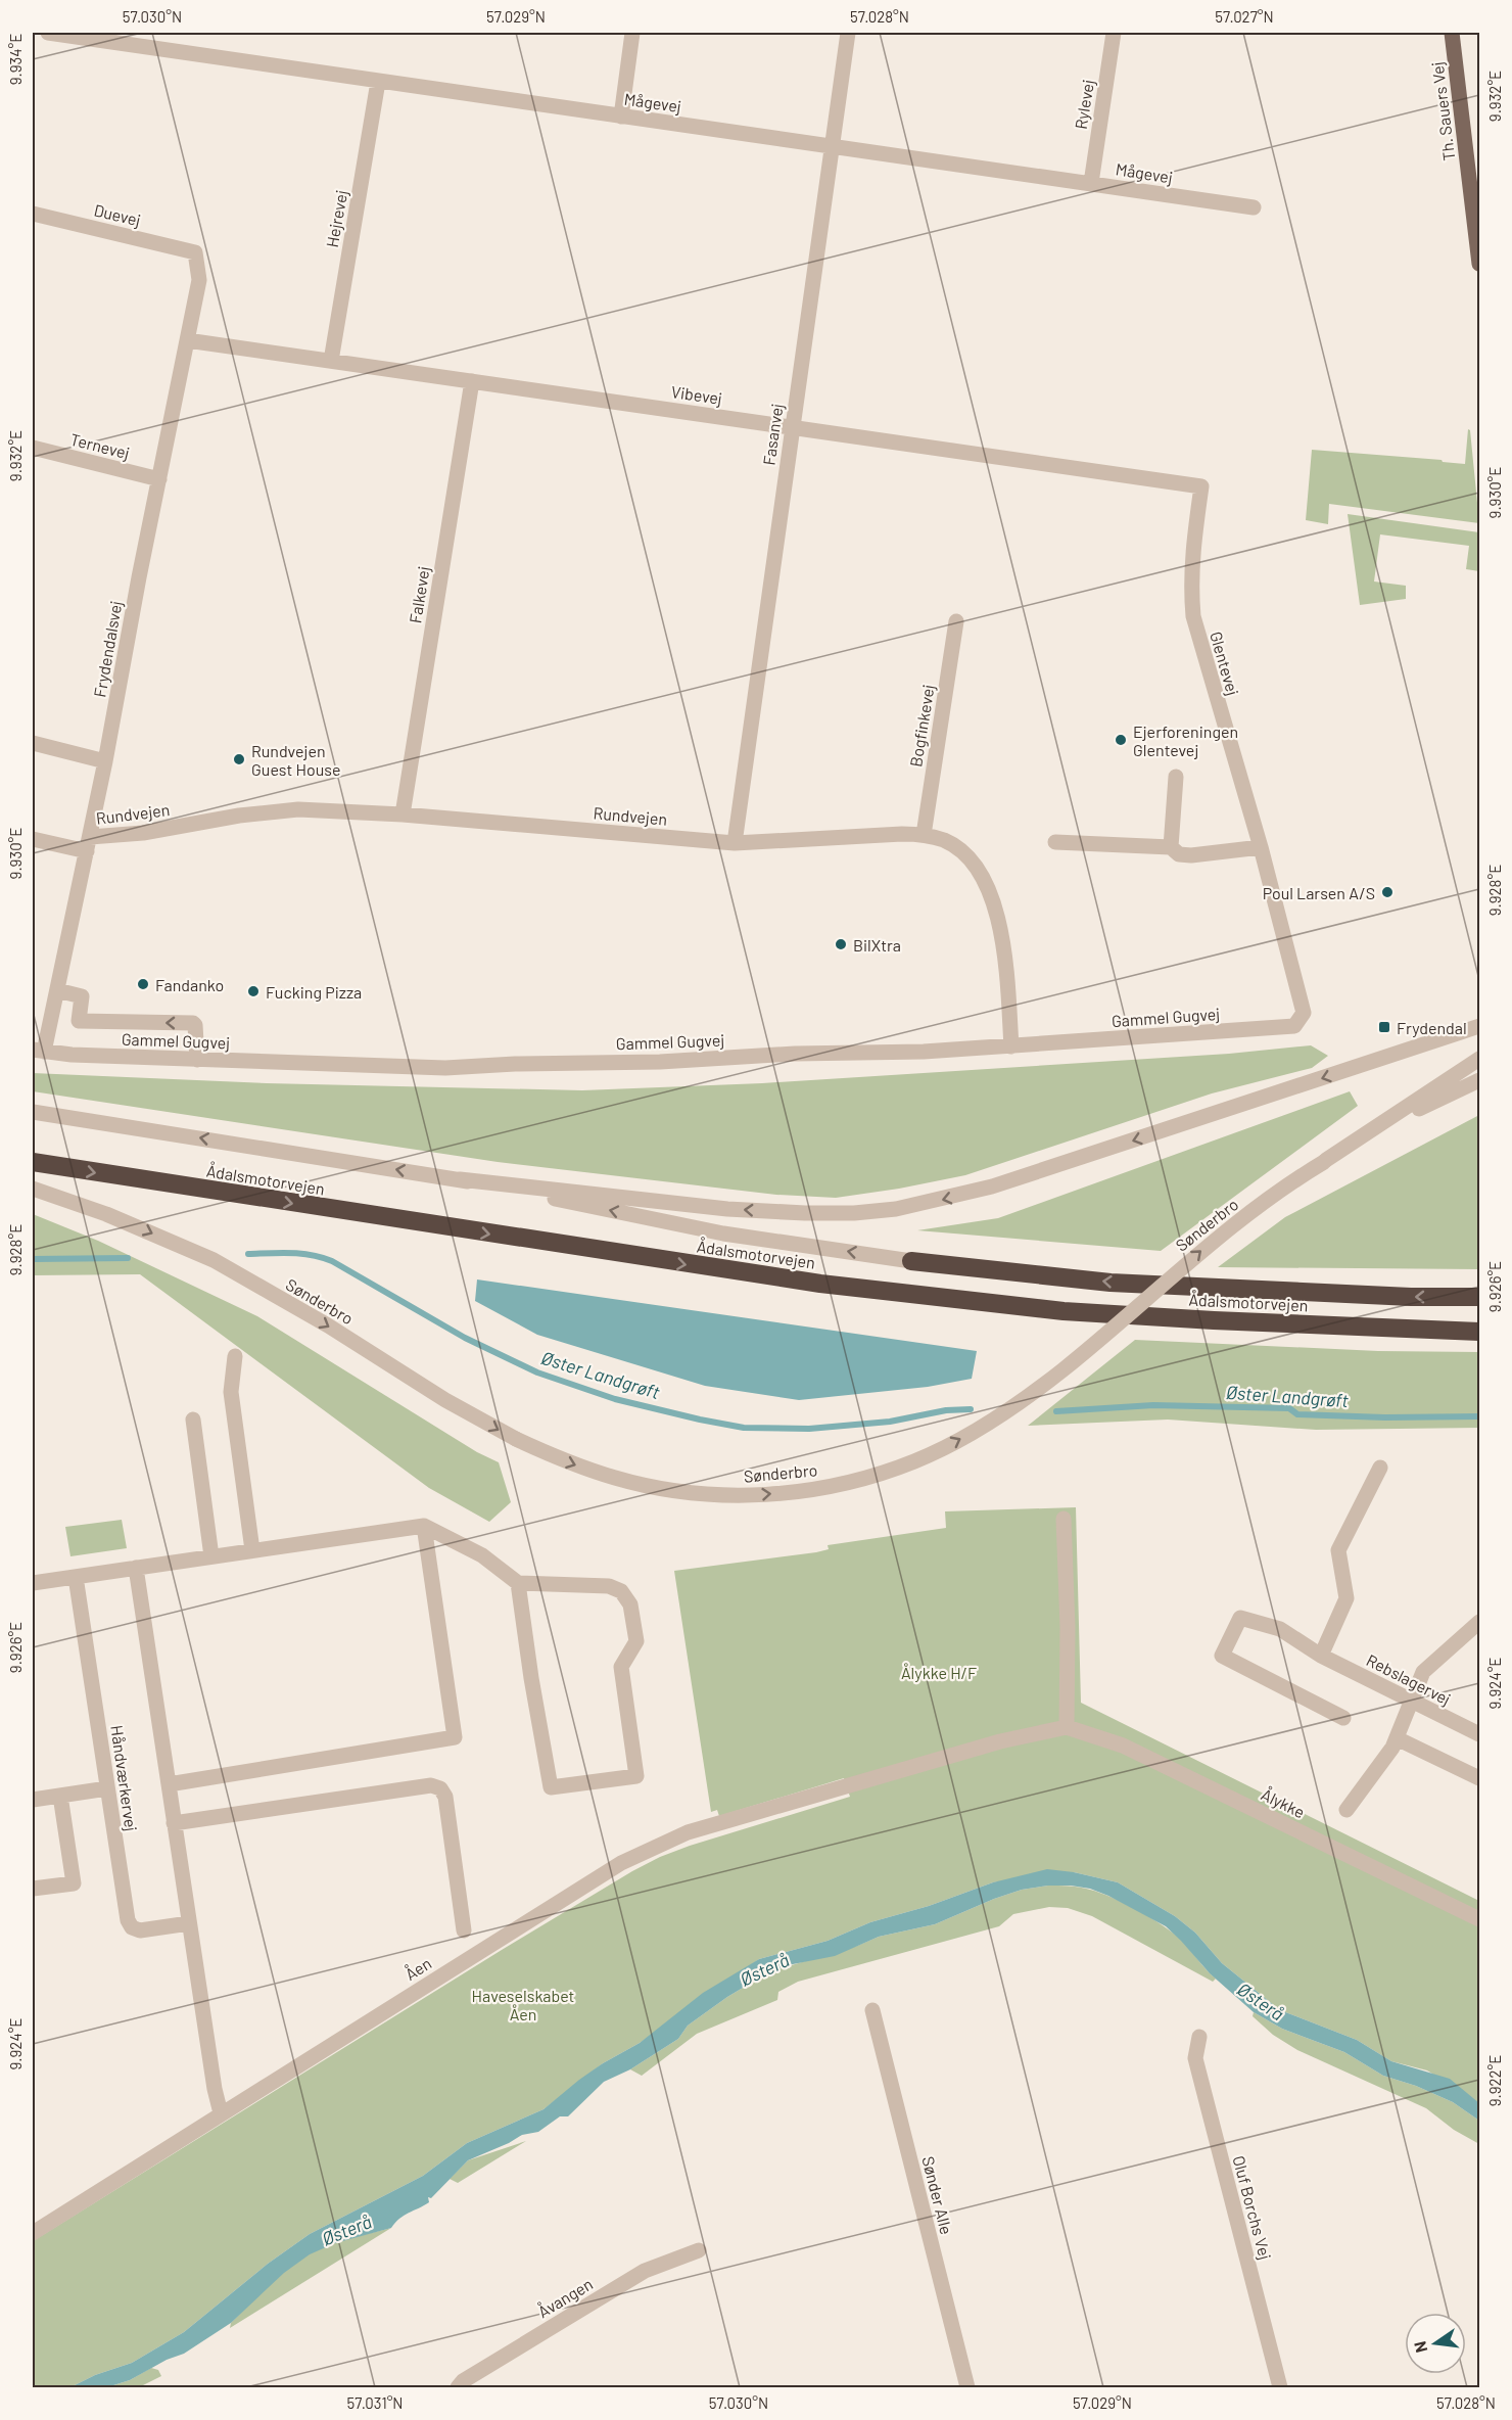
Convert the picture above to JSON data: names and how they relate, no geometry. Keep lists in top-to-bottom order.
{
  "streets": {
    "highway": ["Ådalsmotorvejen"],
    "main road": ["Th. Sauers Vej"],
    "street": [
      "Mågevej",
      "Rylevej",
      "Duevej",
      "Hejrevej",
      "Vibevej",
      "Fasanvej",
      "Ternevej",
      "Falkevej",
      "Frydendalsvej",
      "Glentevej",
      "Bogfinkevej",
      "Rundvejen",
      "Gammel Gugvej",
      "Sønderbro",
      "Rebslagervej",
      "Håndværkervej",
      "Ålykke",
      "Åen",
      "Sønder Alle",
      "Oluf Borchs Vej",
      "Åvangen"
    ]
  },
  "crossings": [
    ["Mågevej", "Rylevej"],
    ["Mågevej", "Hejrevej"],
    ["Mågevej", "Fasanvej"],
    ["Duevej", "Frydendalsvej"],
    ["Hejrevej", "Vibevej"],
    ["Vibevej", "Fasanvej"],
    ["Vibevej", "Falkevej"],
    ["Vibevej", "Frydendalsvej"],
    ["Vibevej", "Glentevej"],
    ["Fasanvej", "Rundvejen"],
    ["Ternevej", "Frydendalsvej"],
    ["Falkevej", "Rundvejen"],
    ["Frydendalsvej", "Rundvejen"],
    ["Frydendalsvej", "Gammel Gugvej"],
    ["Glentevej", "Gammel Gugvej"],
    ["Bogfinkevej", "Rundvejen"],
    ["Rundvejen", "Gammel Gugvej"],
    ["Ålykke", "Åen"]
  ],
  "water": ["Øster Landgrøft", "Østerå"],
  "parks": ["Ålykke H/F", "Haveselskabet Åen"],
  "places": {
    "other": [
      "Ejerforeningen Glentevej",
      "Rundvejen Guest House",
      "Poul Larsen A/S",
      "BilXtra",
      "Fandanko",
      "Fucking Pizza"
    ],
    "transit": ["Frydendal"]
  },
  "north": "left",
  "coordinates": [
    "57.030°N",
    "57.029°N",
    "57.028°N",
    "57.027°N",
    "9.934°E",
    "9.932°E",
    "9.930°E",
    "9.928°E",
    "9.926°E",
    "9.924°E",
    "9.922°E",
    "57.031°N"
  ]
}
